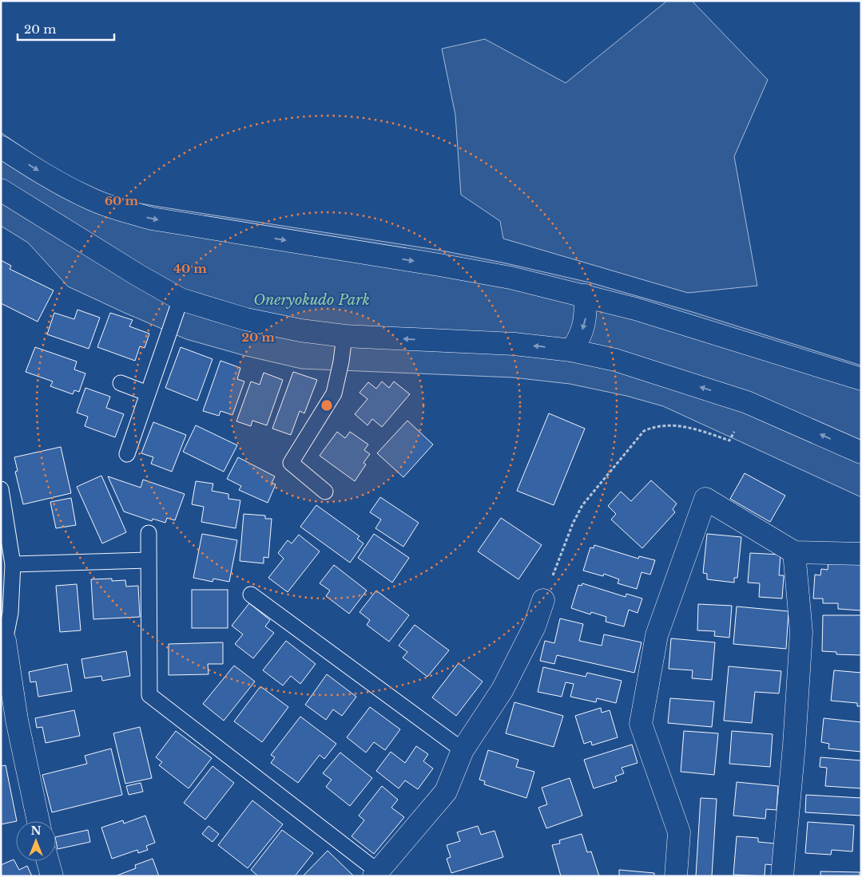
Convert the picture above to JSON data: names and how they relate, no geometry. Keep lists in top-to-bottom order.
{
  "parks": ["Oneryokudo Park"],
  "scale_bar": "20 m",
  "north": "top",
  "rings": ["60 m", "40 m", "20 m"]
}
